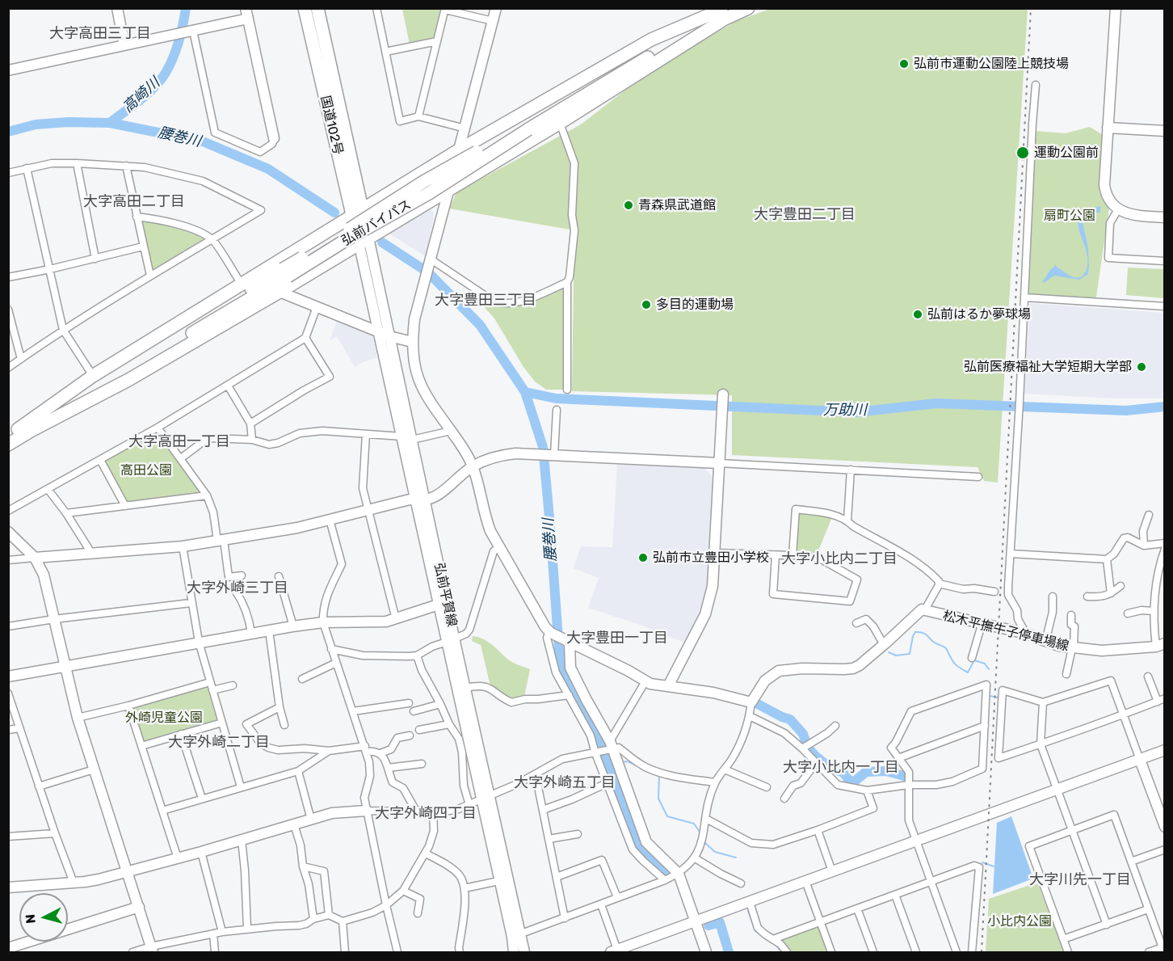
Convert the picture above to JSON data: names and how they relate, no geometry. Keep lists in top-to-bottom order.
{
  "streets": {
    "highway": ["国道102号", "弘前バイパス"],
    "street": ["弘前平賀線", "松木平撫牛子停車場線"]
  },
  "crossings": [
    ["国道102号", "弘前平賀線"]
  ],
  "districts": [
    "大字高田三丁目",
    "大字高田二丁目",
    "大字豊田二丁目",
    "大字豊田三丁目",
    "大字高田一丁目",
    "大字小比内二丁目",
    "大字外崎三丁目",
    "大字豊田一丁目",
    "大字外崎二丁目",
    "大字小比内一丁目",
    "大字外崎五丁目",
    "大字外崎四丁目",
    "大字川先一丁目"
  ],
  "water": ["高崎川", "腰巻川", "万助川"],
  "parks": [
    "扇町公園",
    "高田公園",
    "外崎児童公園",
    "小比内公園"
  ],
  "places": [
    "弘前市運動公園陸上競技場",
    "運動公園前",
    "青森県武道館",
    "多目的運動場",
    "弘前はるか夢球場",
    "弘前医療福祉大学短期大学部",
    "弘前市立豊田小学校"
  ],
  "north": "left"
}
